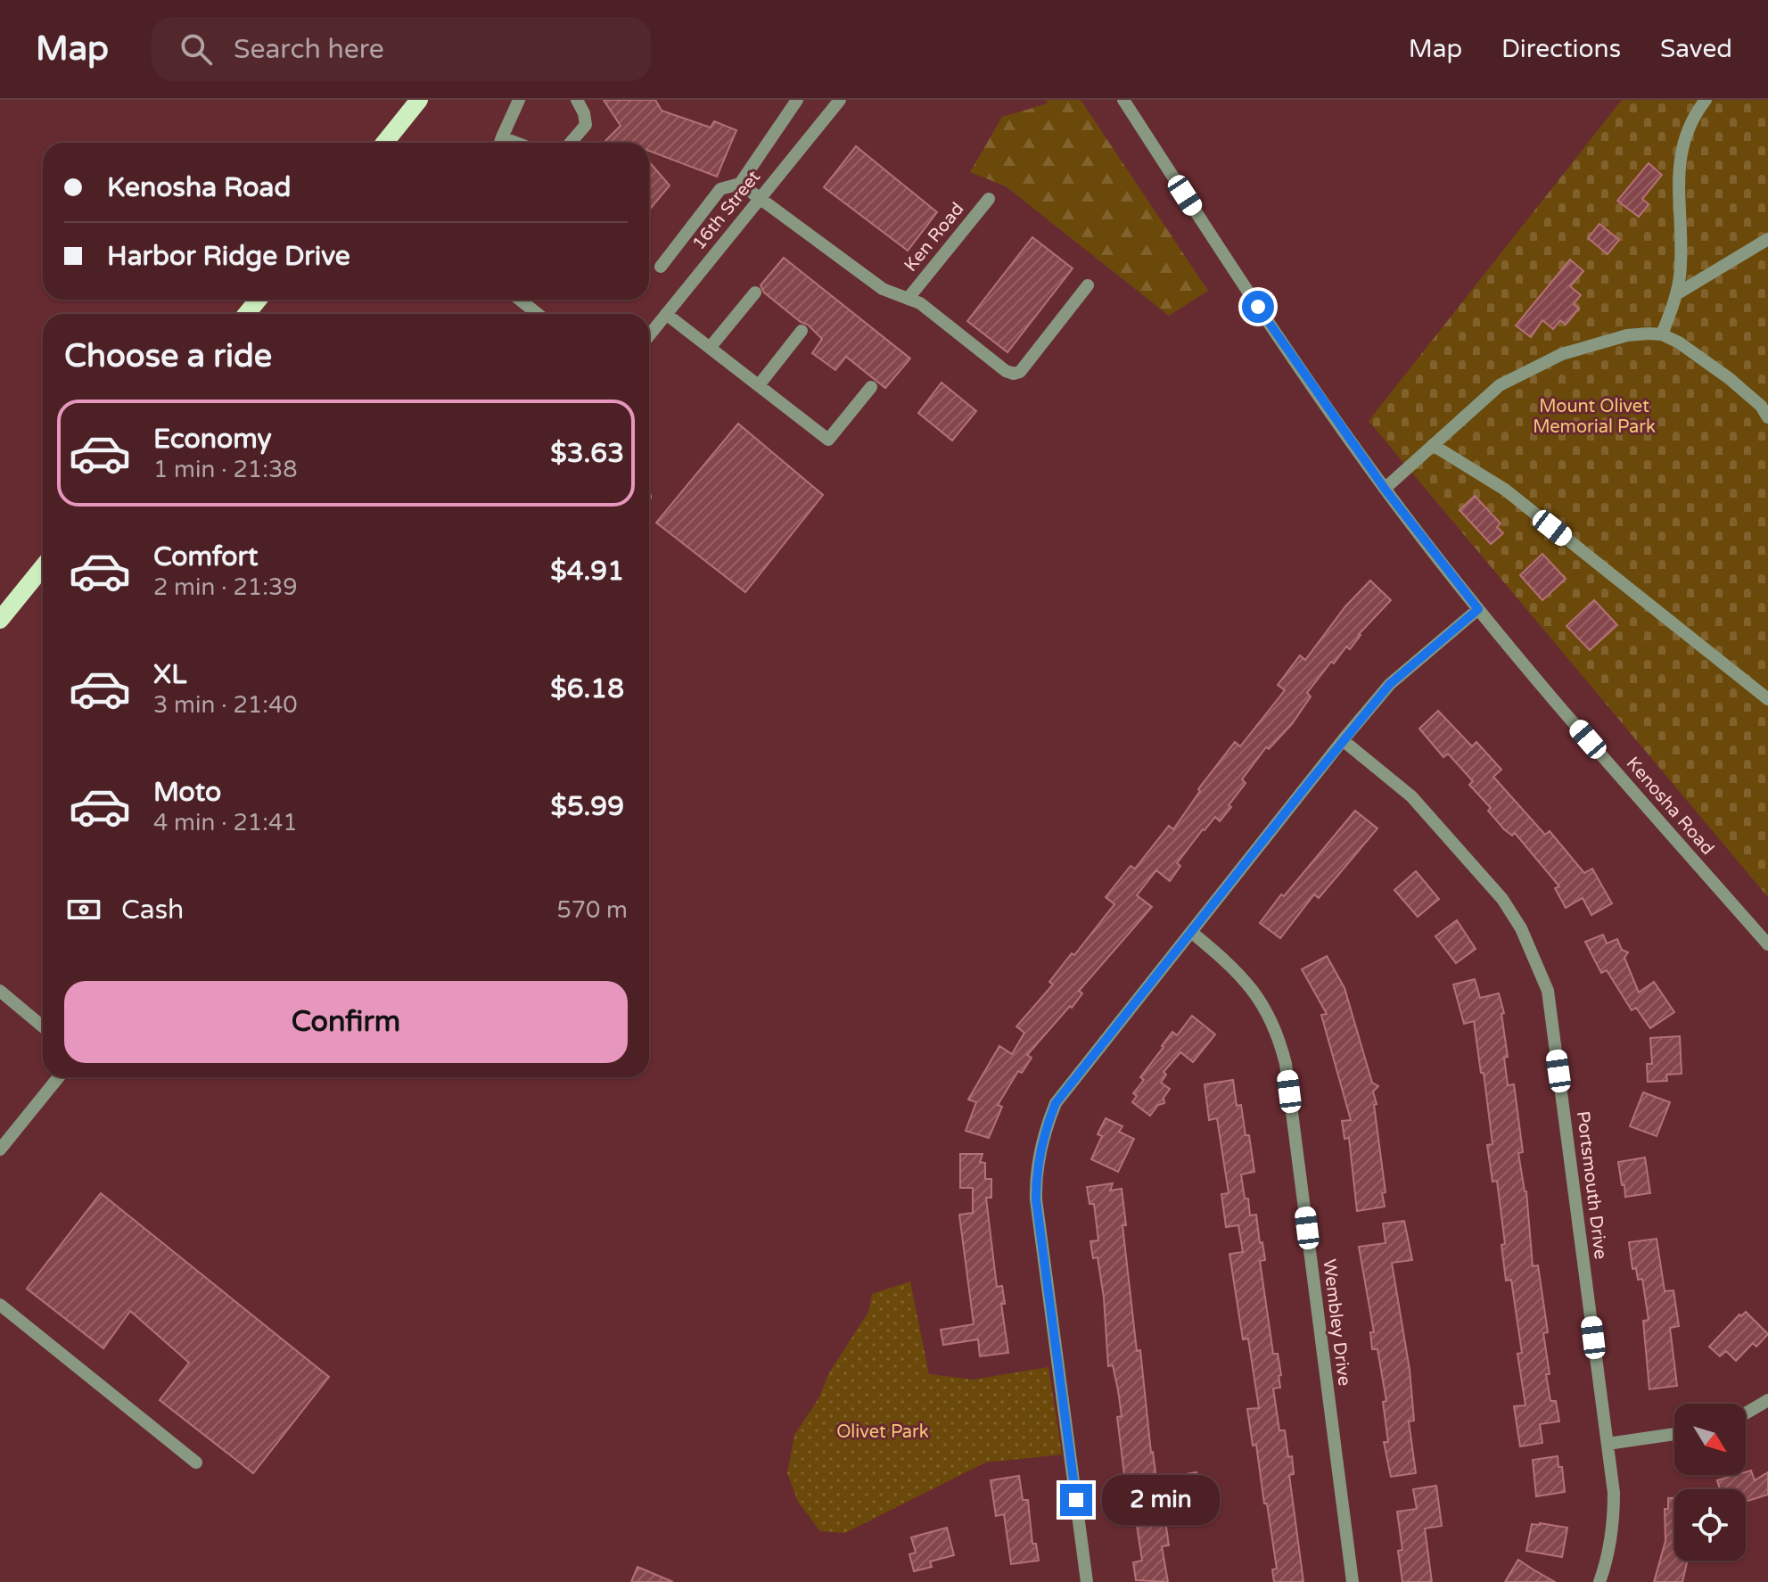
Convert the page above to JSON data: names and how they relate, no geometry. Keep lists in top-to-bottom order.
{
  "streets": {
    "street": [
      "16th Street",
      "Ken Road",
      "Kenosha Road",
      "Portsmouth Drive",
      "Wembley Drive"
    ]
  },
  "parks": ["Mount Olivet Memorial Park", "Olivet Park"],
  "north": "bottom right",
  "page": {
    "header": "Map",
    "search": "Search here",
    "nav": ["Map", "Directions", "Saved"],
    "banner": ["Kenosha Road", "Harbor Ridge Drive"],
    "heading": "Choose a ride",
    "list": [
      {
        "name": "Economy",
        "note": "1 min · 21:38",
        "value": "$3.63"
      },
      {
        "name": "Comfort",
        "note": "2 min · 21:39",
        "value": "$4.91"
      },
      {
        "name": "XL",
        "note": "3 min · 21:40",
        "value": "$6.18"
      },
      {
        "name": "Moto",
        "note": "4 min · 21:41",
        "value": "$5.99"
      }
    ],
    "pay": ["Cash", "570 m"],
    "buttons": "Confirm",
    "bubble": "2 min"
  }
}
